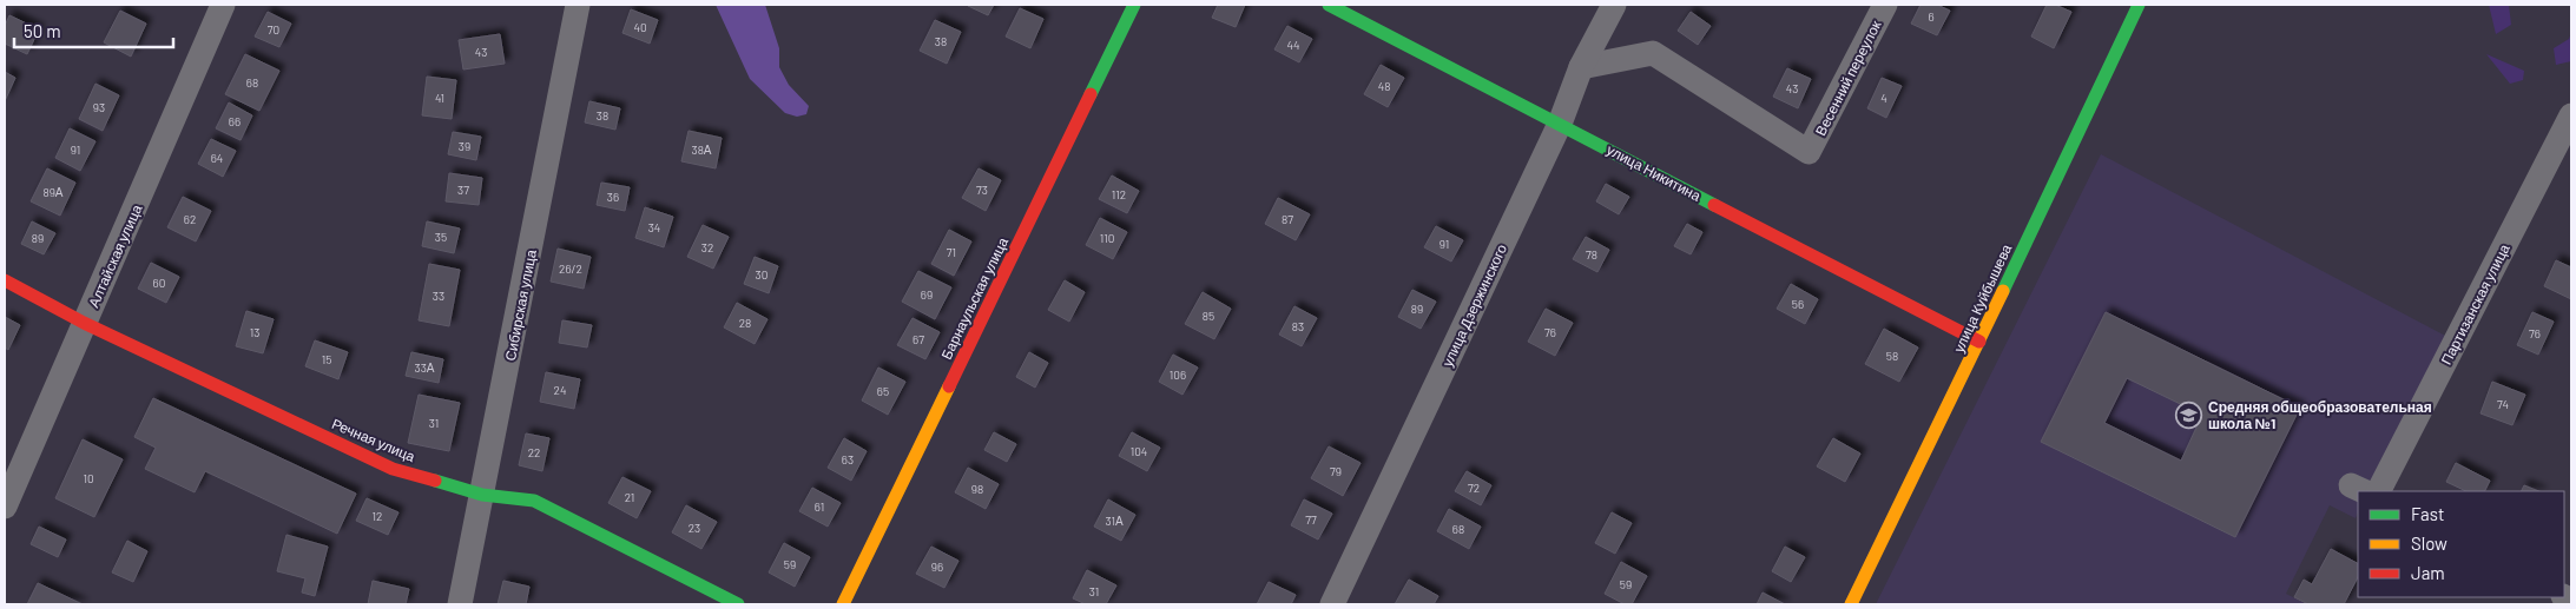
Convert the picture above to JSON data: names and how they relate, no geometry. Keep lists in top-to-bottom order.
{
  "streets": {
    "street": [
      "Весенний переулок",
      "улица Никитина",
      "Алтайская улица",
      "Барнаульская улица",
      "улица Куйбышева",
      "Партизанская улица",
      "Сибирская улица",
      "улица Дзержинского",
      "Речная улица"
    ]
  },
  "crossings": [
    ["Весенний переулок", "улица Дзержинского"],
    ["улица Никитина", "улица Куйбышева"],
    ["улица Никитина", "улица Дзержинского"],
    ["Алтайская улица", "Речная улица"],
    ["Сибирская улица", "Речная улица"]
  ],
  "places": {
    "school or university": ["Средняя общеобразовательная школа №1"]
  },
  "house_numbers": [
    "6",
    "40",
    "70",
    "38",
    "44",
    "43",
    "68",
    "48",
    "43",
    "41",
    "4",
    "93",
    "38",
    "66",
    "39",
    "91",
    "38А",
    "64",
    "37",
    "73",
    "89А",
    "112",
    "36",
    "62",
    "87",
    "34",
    "35",
    "89",
    "110",
    "91",
    "32",
    "71",
    "78",
    "26/2",
    "30",
    "60",
    "69",
    "33",
    "56",
    "89",
    "85",
    "28",
    "83",
    "13",
    "76",
    "76",
    "67",
    "58",
    "15",
    "33А",
    "106",
    "24",
    "65",
    "74",
    "31",
    "104",
    "22",
    "63",
    "79",
    "10",
    "72",
    "98",
    "21",
    "61",
    "12",
    "77",
    "31А",
    "23",
    "68",
    "59",
    "96",
    "59",
    "31"
  ],
  "legend": ["Fast", "Slow", "Jam"],
  "scale_bar": "50 m"
}
